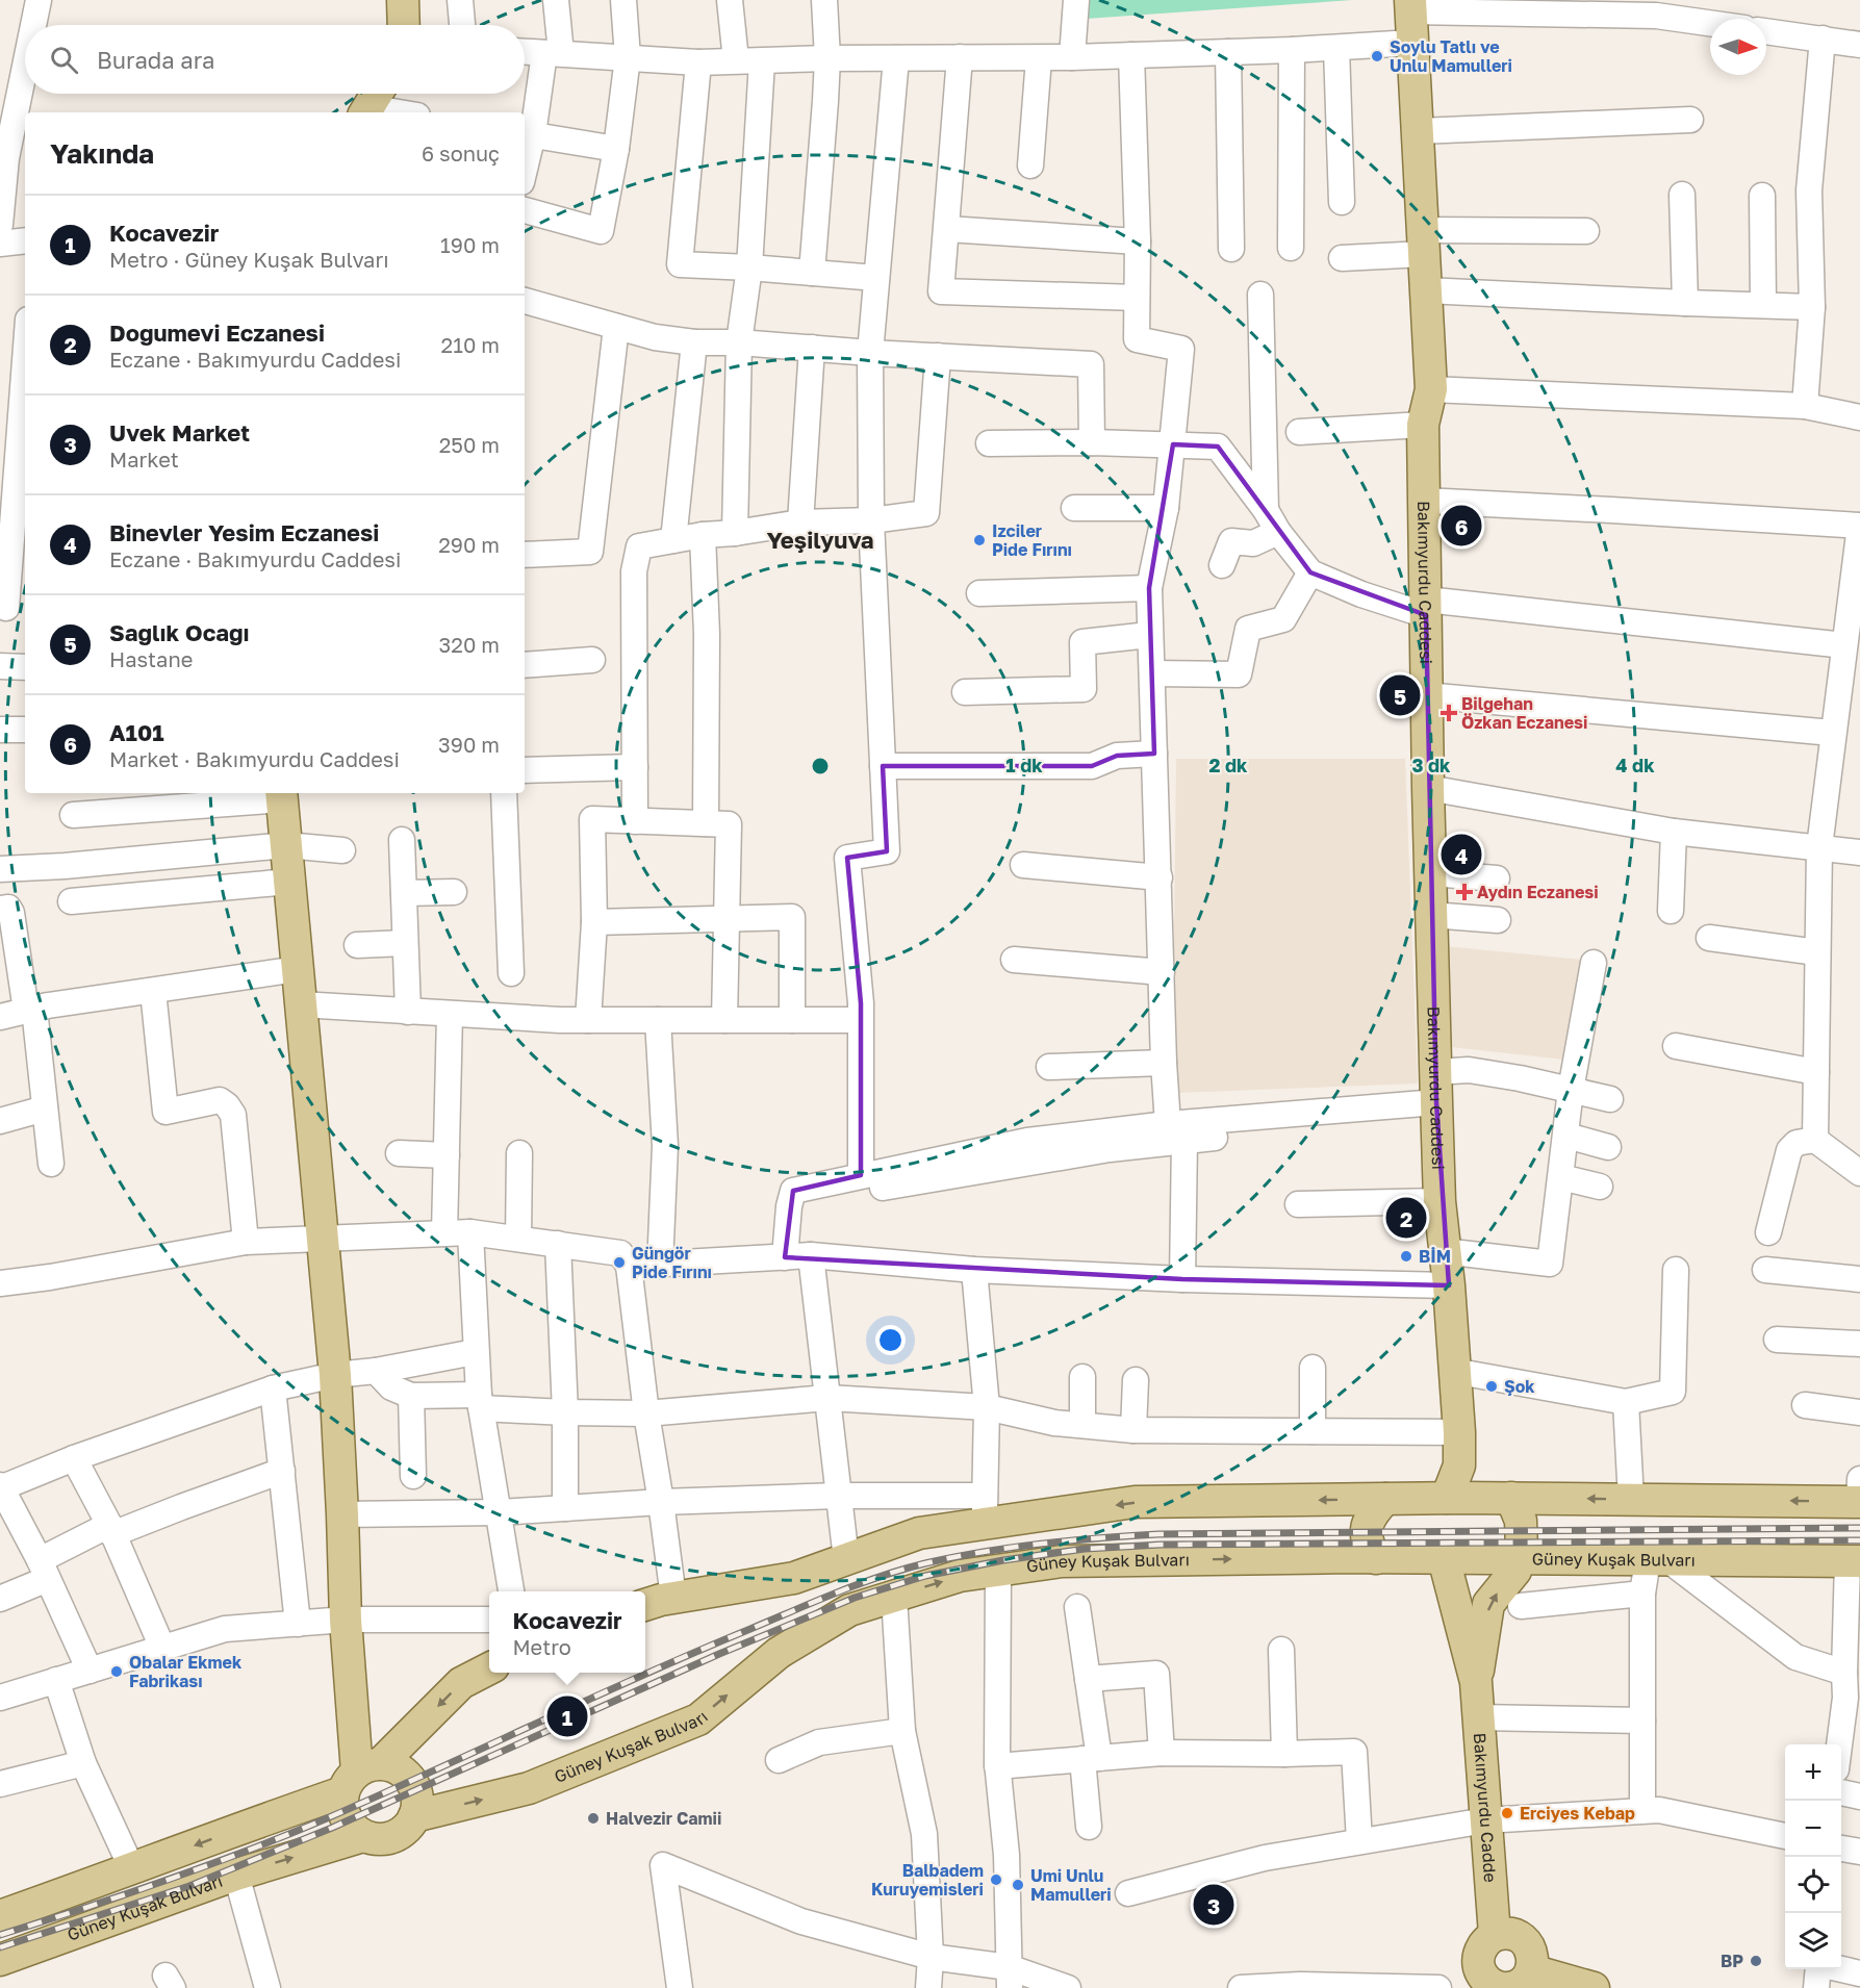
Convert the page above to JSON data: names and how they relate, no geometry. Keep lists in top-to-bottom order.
{
  "streets": {
    "main road": ["Bakımyurdu Caddesi", "Güney Kuşak Bulvarı", "Bakımyurdu Cadde"]
  },
  "districts": ["Yeşilyuva"],
  "places": {
    "other": [
      "Soylu Tatlı ve Unlu Mamulleri",
      "Izciler Pide Fırını",
      "BİM",
      "Güngör Pide Fırını",
      "Şok",
      "Obalar Ekmek Fabrikası",
      "Erciyes Kebap",
      "Halvezir Camii",
      "Balbadem Kuruyemisleri",
      "Umi Unlu Mamulleri",
      "BP"
    ],
    "health": ["Bilgehan Özkan Eczanesi", "Aydın Eczanesi"]
  },
  "north": "right",
  "page": {
    "search": "Burada ara",
    "heading": ["Yakında", "6 sonuç"],
    "list": [
      {
        "mark": "1",
        "name": "Kocavezir",
        "note": "Metro · Güney Kuşak Bulvarı",
        "value": "190 m"
      },
      {
        "mark": "2",
        "name": "Doğumevi Eczanesi",
        "note": "Eczane · Bakımyurdu Caddesi",
        "value": "210 m"
      },
      {
        "mark": "3",
        "name": "Uvek Market",
        "note": "Market",
        "value": "250 m"
      },
      {
        "mark": "4",
        "name": "Binevler Yesim Eczanesi",
        "note": "Eczane · Bakımyurdu Caddesi",
        "value": "290 m"
      },
      {
        "mark": "5",
        "name": "Saglık Ocagı",
        "note": "Hastane",
        "value": "320 m"
      },
      {
        "mark": "6",
        "name": "A101",
        "note": "Market · Bakımyurdu Caddesi",
        "value": "390 m"
      }
    ],
    "pins": [
      "6",
      "5",
      "4",
      "2",
      "1",
      "3"
    ],
    "popup": ["Kocavezir", "Metro"],
    "map_buttons": ["+", "−"]
  },
  "rings": [
    "1 dk",
    "2 dk",
    "3 dk",
    "4 dk"
  ]
}
